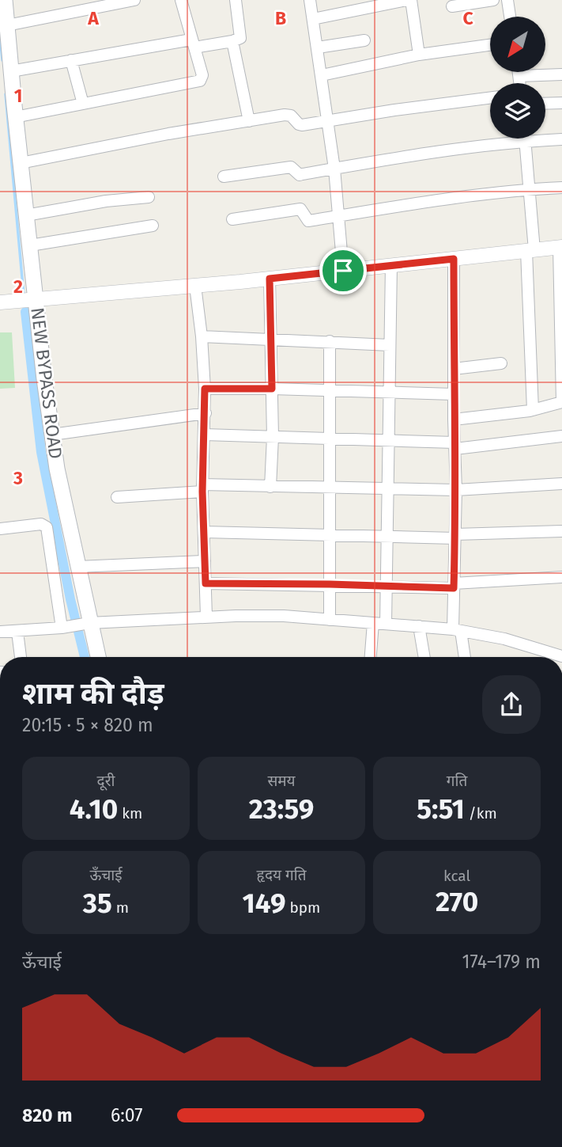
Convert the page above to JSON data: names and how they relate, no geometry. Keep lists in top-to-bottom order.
{
  "streets": {
    "main road": ["NEW BYPASS ROAD"]
  },
  "north": "bottom left",
  "page": {
    "heading": ["शाम की दौड़", "20:15 · 5 × 820 m"],
    "stats": [
      ["दूरी", "4.10 km"],
      ["समय", "23:59"],
      ["गति", "5:51 /km"],
      ["ऊँचाई", "35 m"],
      ["हृदय गति", "149 bpm"],
      ["kcal", "270"]
    ],
    "chart": ["ऊँचाई", "174–179 m"],
    "list": [
      {
        "name": "820 m",
        "note": "6:07"
      }
    ]
  },
  "grid": {
    "columns": ["A", "B", "C"],
    "rows": ["1", "2", "3"]
  }
}
